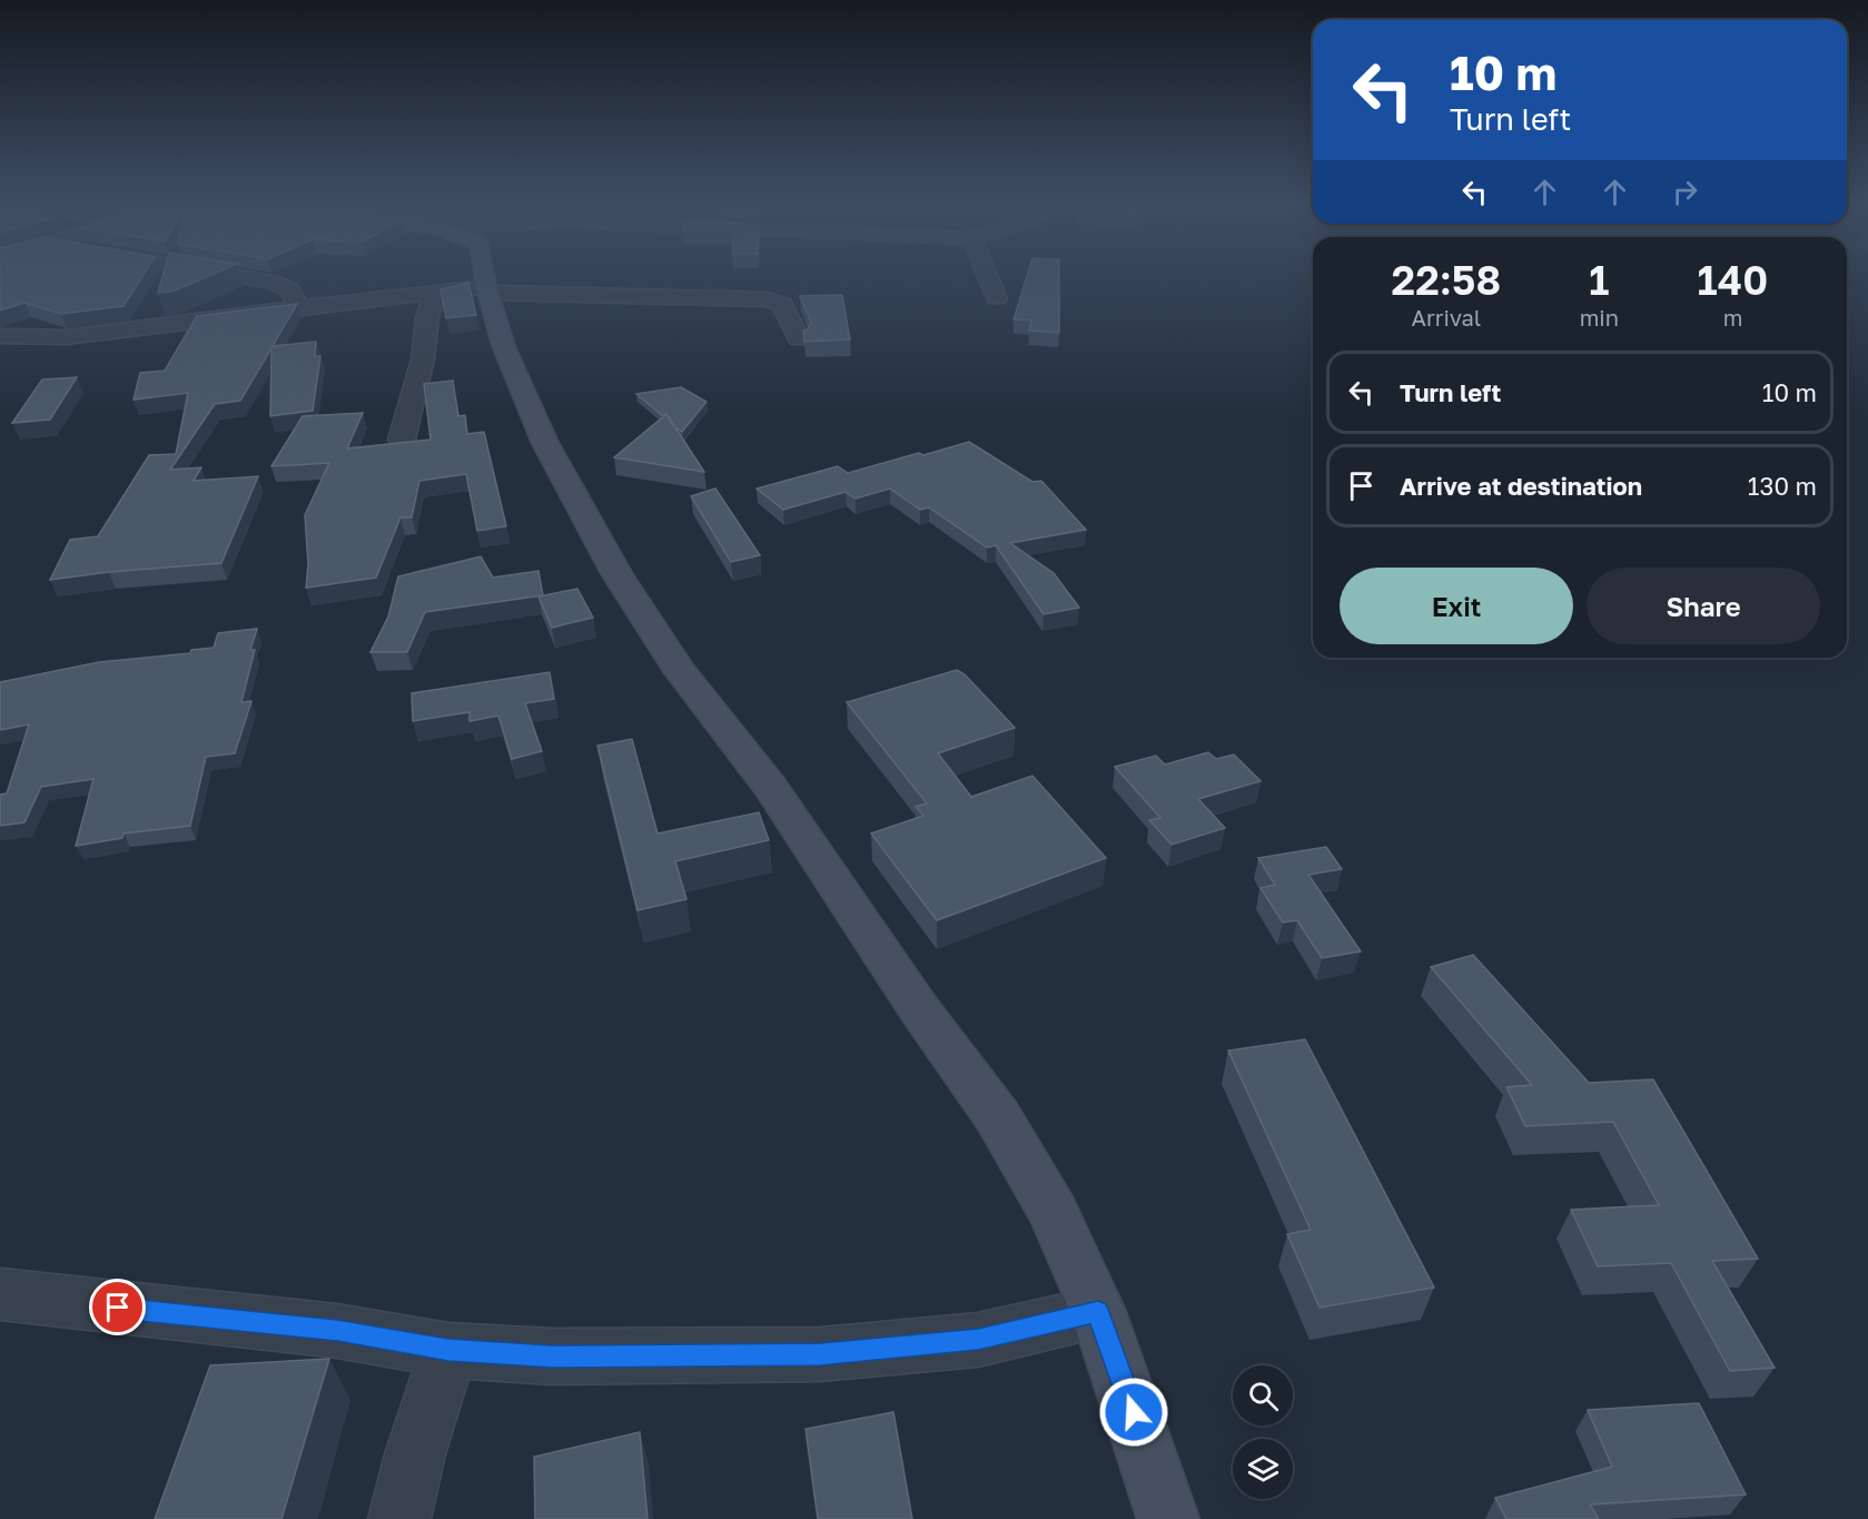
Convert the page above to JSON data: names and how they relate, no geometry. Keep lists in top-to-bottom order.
{
  "page": {
    "turn": ["10 m", "Turn left"],
    "eta": [
      "22:58",
      "Arrival",
      "1",
      "min",
      "140",
      "m"
    ],
    "list": [
      {
        "name": "Turn left",
        "value": "10 m"
      },
      {
        "name": "Arrive at destination",
        "value": "130 m"
      }
    ],
    "buttons": ["Exit", "Share"]
  }
}
